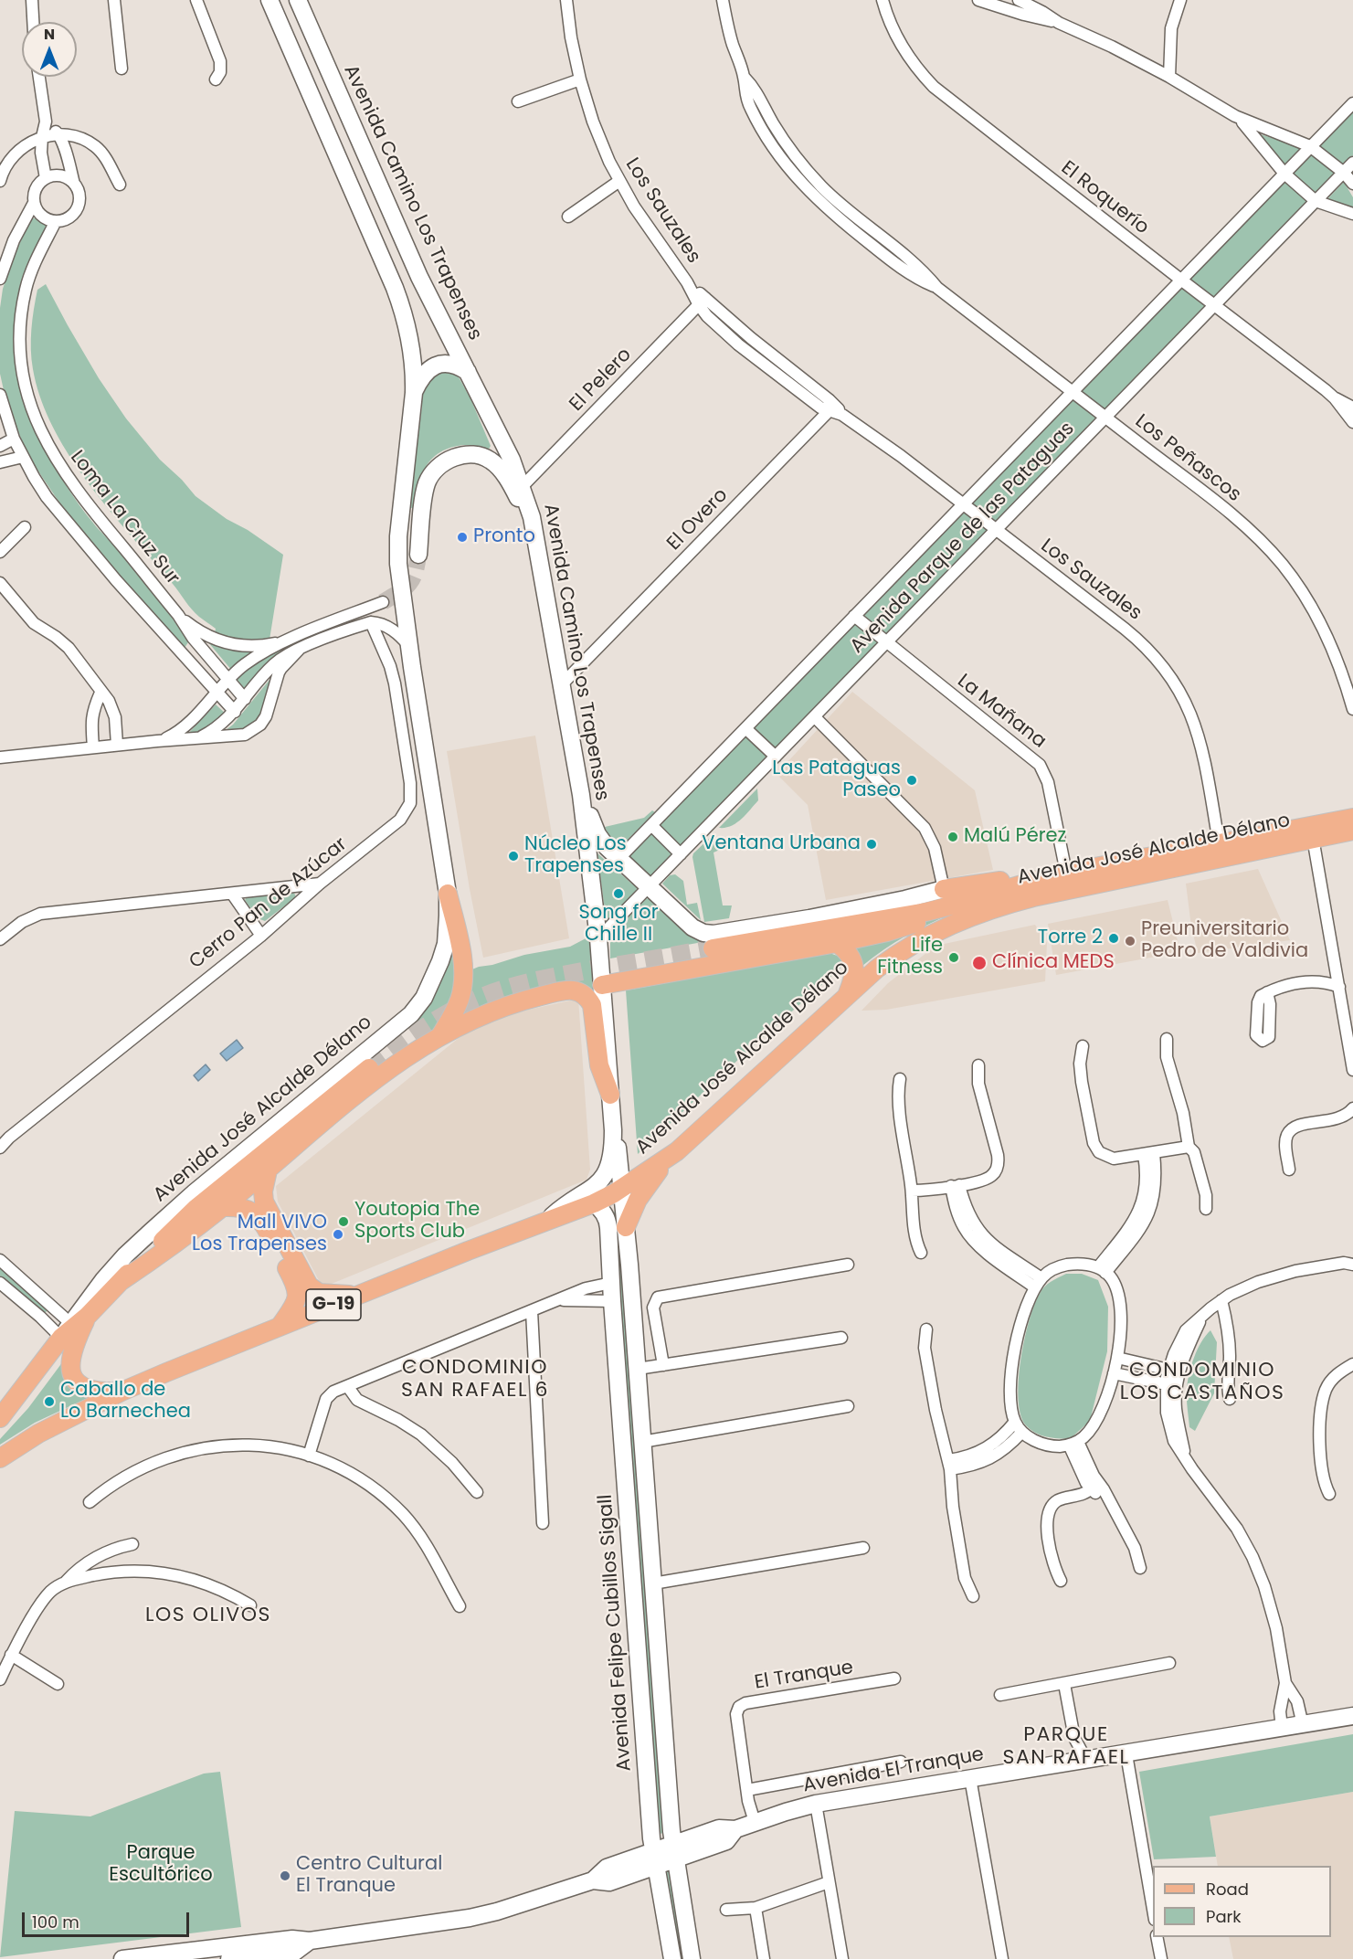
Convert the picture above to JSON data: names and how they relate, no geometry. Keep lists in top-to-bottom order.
{
  "streets": {
    "main road": [
      "Avenida Camino Los Trapenses",
      "Avenida José Alcalde Délano",
      "G-19",
      "Avenida Felipe Cubillos Sigall",
      "Avenida El Tranque"
    ],
    "street": [
      "El Roquerío",
      "Los Sauzales",
      "El Pelero",
      "Los Peñascos",
      "Loma La Cruz Sur",
      "El Overo",
      "Avenida Parque de las Pataguas",
      "La Mañana",
      "Cerro Pan de Azúcar",
      "El Tranque"
    ]
  },
  "crossings": [
    ["El Roquerío", "Avenida Parque de las Pataguas"],
    ["Avenida Camino Los Trapenses", "El Pelero"],
    ["Avenida Camino Los Trapenses", "El Overo"],
    ["Avenida Camino Los Trapenses", "Avenida Parque de las Pataguas"],
    ["Avenida Camino Los Trapenses", "Avenida José Alcalde Délano"],
    ["Avenida Camino Los Trapenses", "Avenida Felipe Cubillos Sigall"],
    ["Los Sauzales", "El Pelero"],
    ["Los Sauzales", "El Overo"],
    ["Los Sauzales", "Avenida Parque de las Pataguas"],
    ["Los Sauzales", "Avenida José Alcalde Délano"],
    ["Los Peñascos", "Avenida Parque de las Pataguas"],
    ["Avenida Parque de las Pataguas", "La Mañana"],
    ["La Mañana", "Avenida José Alcalde Délano"],
    ["Avenida José Alcalde Délano", "Avenida Felipe Cubillos Sigall"],
    ["Avenida Felipe Cubillos Sigall", "Avenida El Tranque"],
    ["El Tranque", "Avenida El Tranque"]
  ],
  "districts": [
    "CONDOMINIO SAN RAFAEL 6",
    "CONDOMINIO LOS CASTAÑOS",
    "LOS OLIVOS",
    "PARQUE SAN RAFAEL"
  ],
  "parks": ["Parque Escultórico"],
  "places": [
    "Pronto",
    "Las Pataguas Paseo",
    "Malú Pérez",
    "Ventana Urbana",
    "Núcleo Los Trapenses",
    "Song for Chille II",
    "Torre 2",
    "Preuniversitario Pedro de Valdivia",
    "Life Fitness",
    "Clínica MEDS",
    "Youtopia The Sports Club",
    "Mall VIVO Los Trapenses",
    "Caballo de Lo Barnechea",
    "Centro Cultural El Tranque"
  ],
  "legend": ["Road", "Park"],
  "scale_bar": "100 m",
  "north": "top"
}
